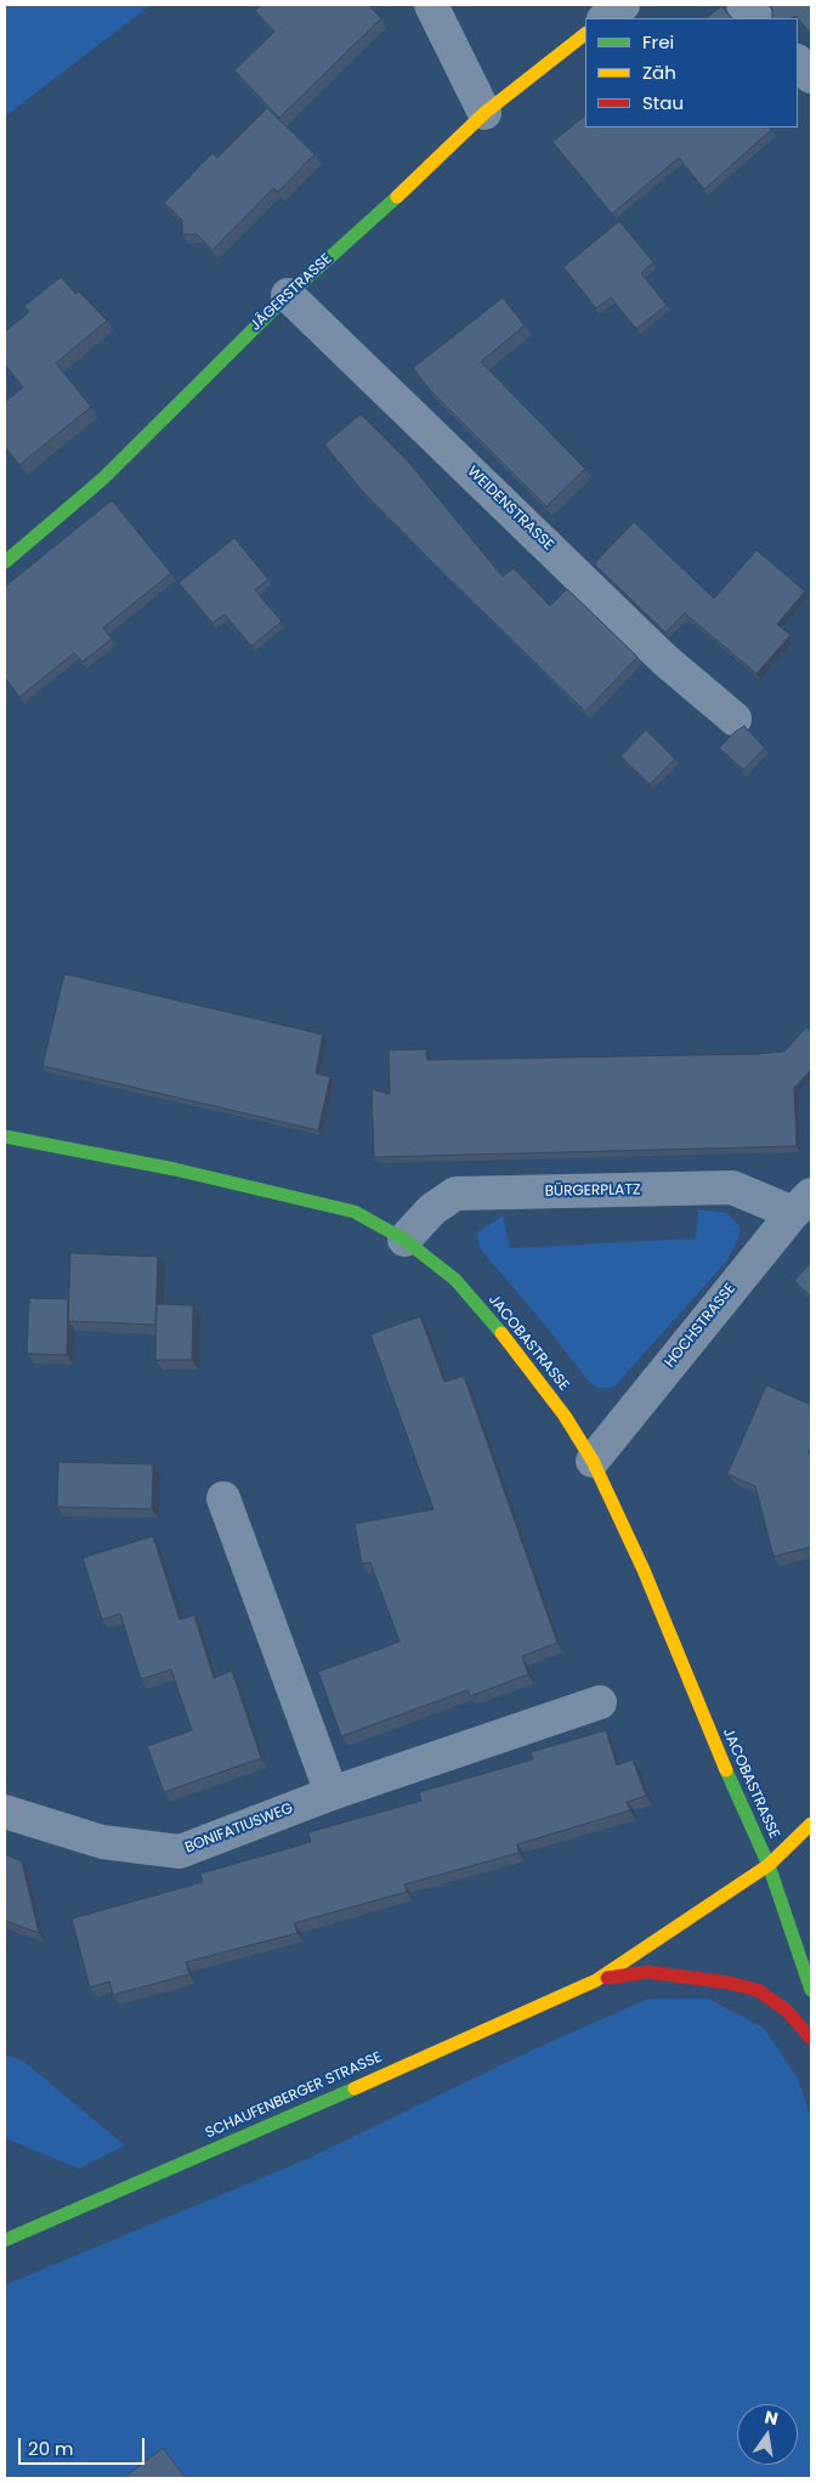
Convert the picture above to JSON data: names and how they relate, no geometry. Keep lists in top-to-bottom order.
{
  "streets": {
    "street": [
      "JÄGERSTRASSE",
      "WEIDENSTRASSE",
      "BÜRGERPLATZ",
      "HOCHSTRASSE",
      "JACOBASTRASSE",
      "BONIFATIUSWEG",
      "SCHAUFENBERGER STRASSE"
    ]
  },
  "crossings": [
    ["JÄGERSTRASSE", "WEIDENSTRASSE"],
    ["BÜRGERPLATZ", "HOCHSTRASSE"],
    ["BÜRGERPLATZ", "JACOBASTRASSE"],
    ["HOCHSTRASSE", "JACOBASTRASSE"],
    ["JACOBASTRASSE", "SCHAUFENBERGER STRASSE"]
  ],
  "legend": ["Frei", "Zäh", "Stau"],
  "scale_bar": "20 m",
  "north": "top"
}
